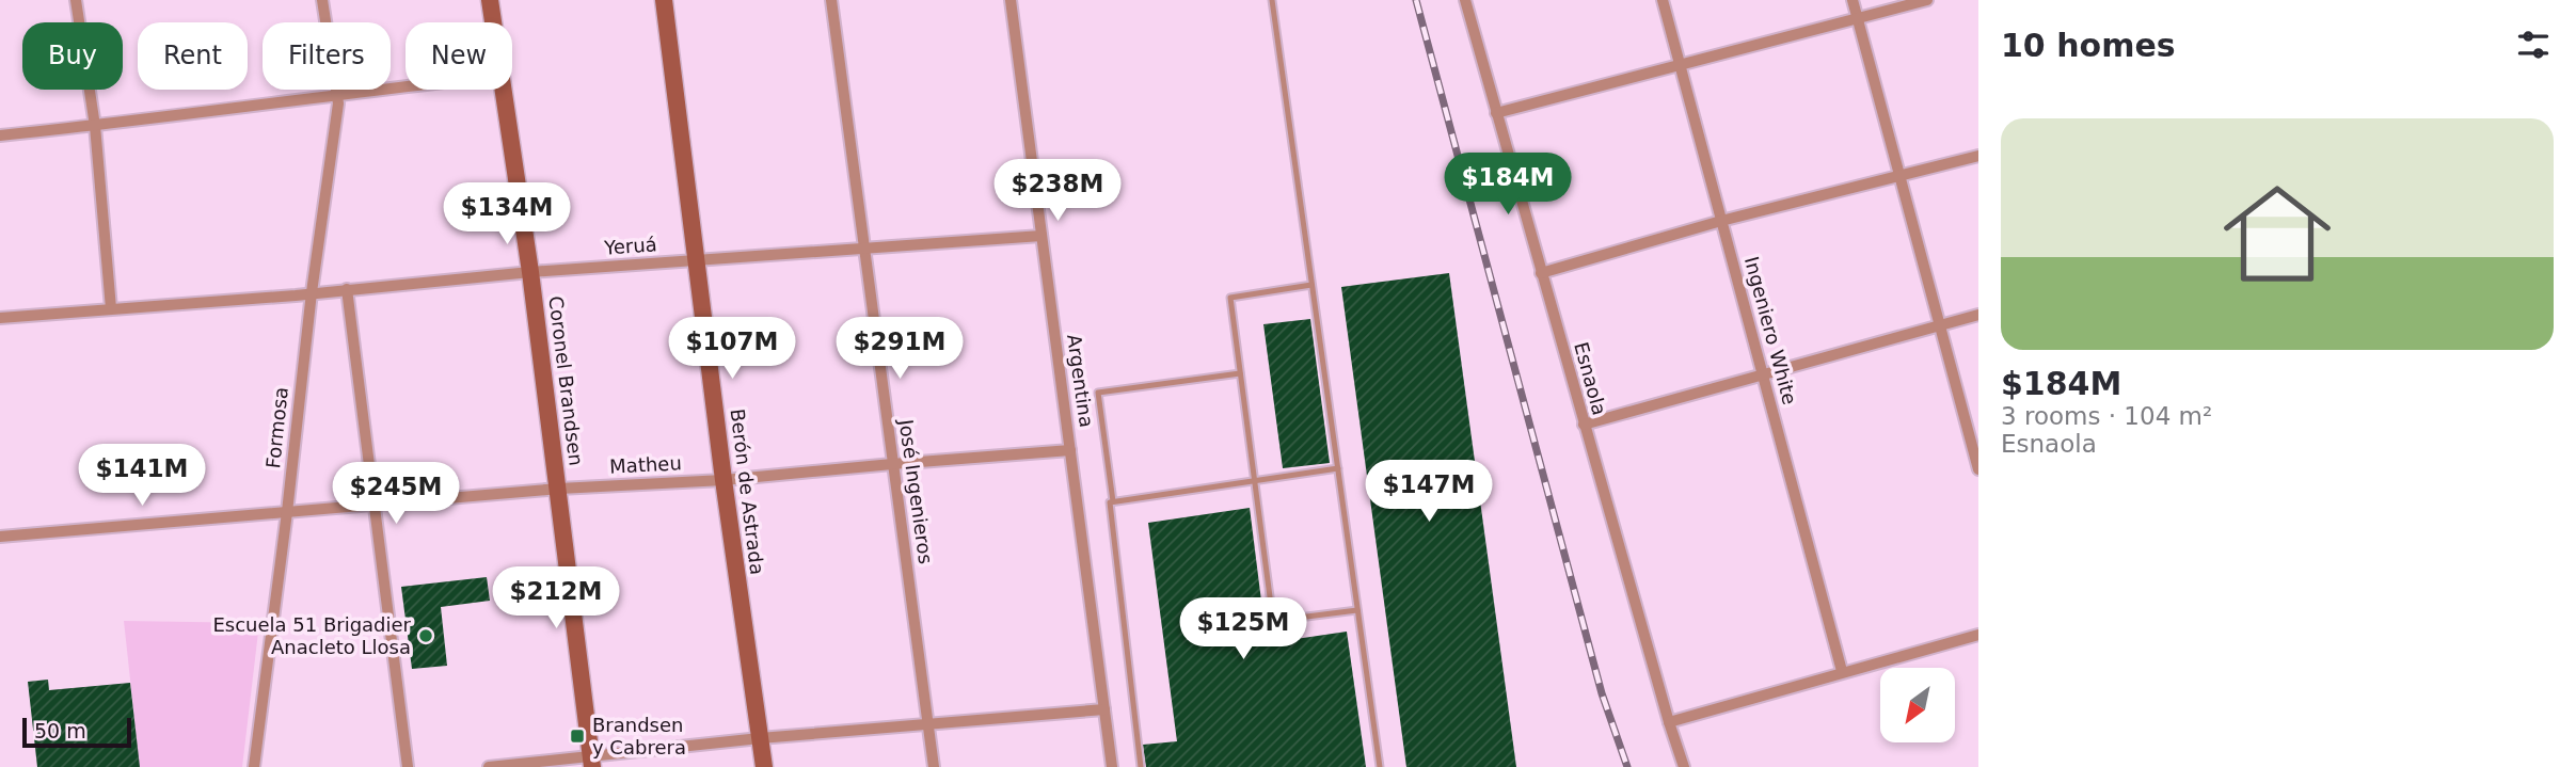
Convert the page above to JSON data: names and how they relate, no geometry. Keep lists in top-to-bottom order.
{
  "streets": {
    "street": [
      "Yeruá",
      "Ingeniero White",
      "Esnaola",
      "Coronel Brandsen",
      "Argentina",
      "Formosa",
      "Matheu",
      "Berón de Astrada",
      "José Ingenieros"
    ]
  },
  "crossings": [
    ["Yeruá", "Coronel Brandsen"],
    ["Yeruá", "Argentina"],
    ["Yeruá", "Formosa"],
    ["Yeruá", "Berón de Astrada"],
    ["Yeruá", "José Ingenieros"],
    ["Coronel Brandsen", "Matheu"],
    ["Argentina", "Matheu"],
    ["Formosa", "Matheu"],
    ["Matheu", "Berón de Astrada"],
    ["Matheu", "José Ingenieros"]
  ],
  "places": {
    "other": ["Escuela 51 Brigadier Anacleto Llosa"],
    "transit": ["Brandsen y Cabrera"]
  },
  "scale_bar": "50 m",
  "north": "bottom left",
  "page": {
    "heading": "10 homes",
    "chip": [
      "Buy",
      "Rent",
      "Filters",
      "New"
    ],
    "list": [
      {
        "name": "$184M",
        "note": "3 rooms · 104 m² · Esnaola"
      }
    ],
    "price": [
      "$184M",
      "$238M",
      "$134M",
      "$107M",
      "$291M",
      "$141M",
      "$147M",
      "$245M",
      "$212M",
      "$125M"
    ],
    "scale": "50 m"
  }
}
